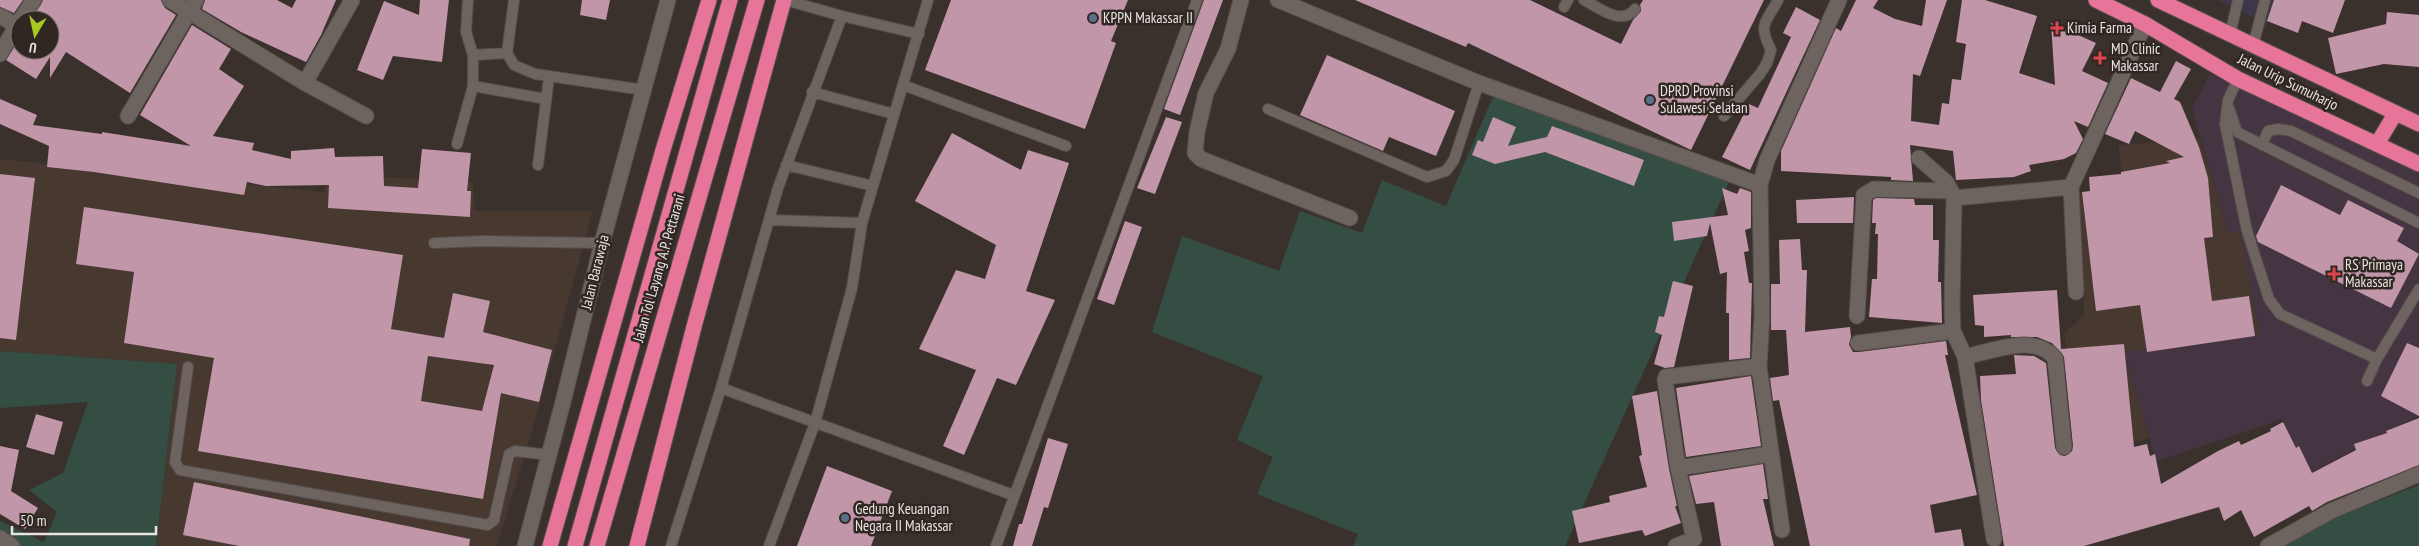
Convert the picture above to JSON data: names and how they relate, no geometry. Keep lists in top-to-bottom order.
{
  "streets": {
    "highway": ["Jalan Urip Sumuharjo", "Jalan Tol Layang A.P. Pettarani"],
    "street": ["Jalan Barawaja"]
  },
  "places": {
    "other": ["KPPN Makassar II", "DPRD Provinsi Sulawesi Selatan", "Gedung Keuangan Negara II Makassar"],
    "health": ["Kimia Farma", "MD Clinic Makassar", "RS Primaya Makassar"]
  },
  "scale_bar": "50 m",
  "north": "bottom"
}
